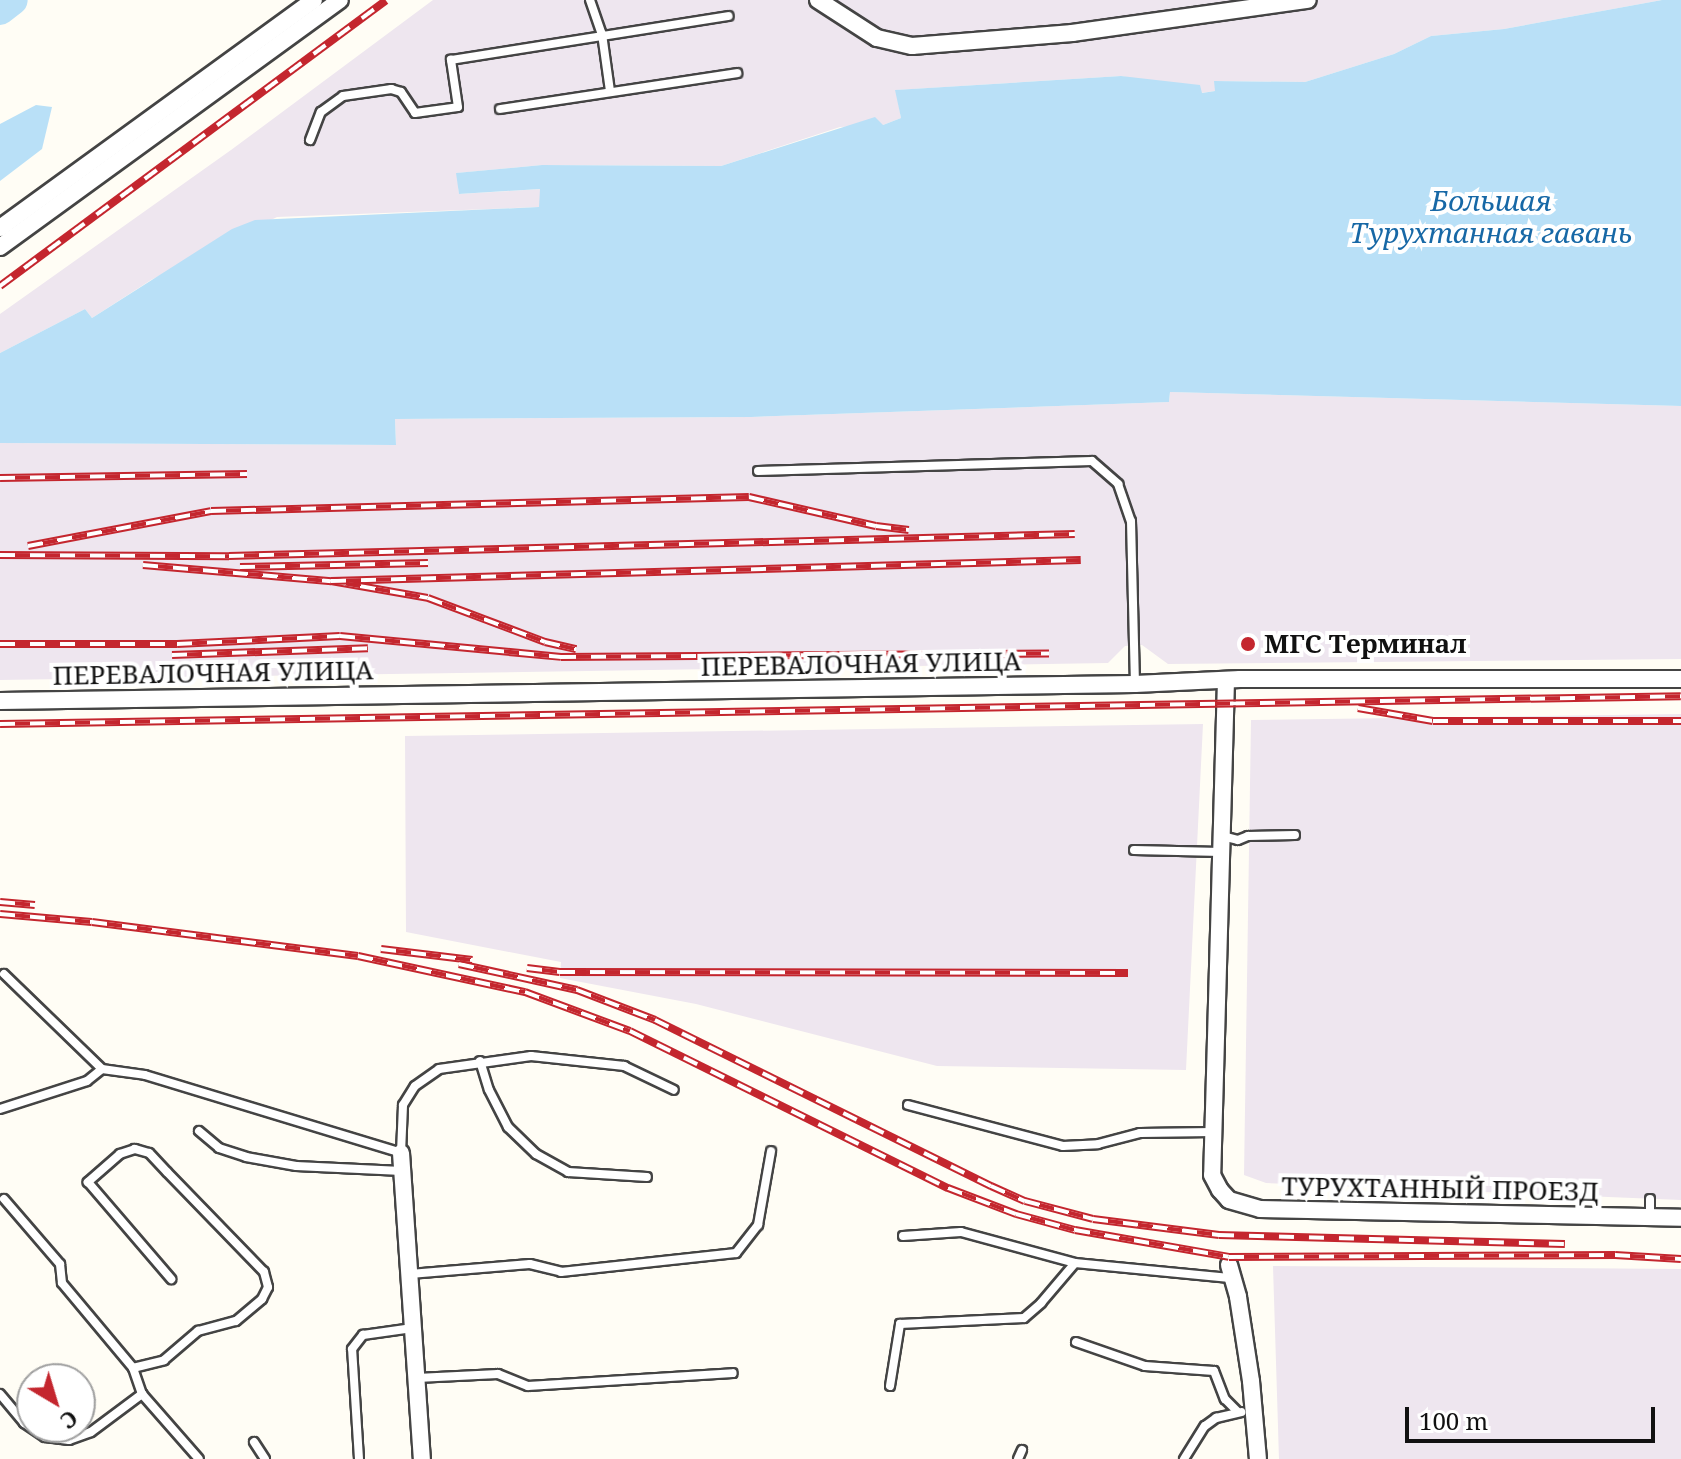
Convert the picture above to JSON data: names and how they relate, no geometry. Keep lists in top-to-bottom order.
{
  "streets": {
    "street": ["ПЕРЕВАЛОЧНАЯ УЛИЦА", "ТУРУХТАННЫЙ ПРОЕЗД"]
  },
  "water": ["Большая Турухтанная гавань"],
  "places": ["МГС Терминал"],
  "scale_bar": "100 m",
  "north": "bottom right"
}
